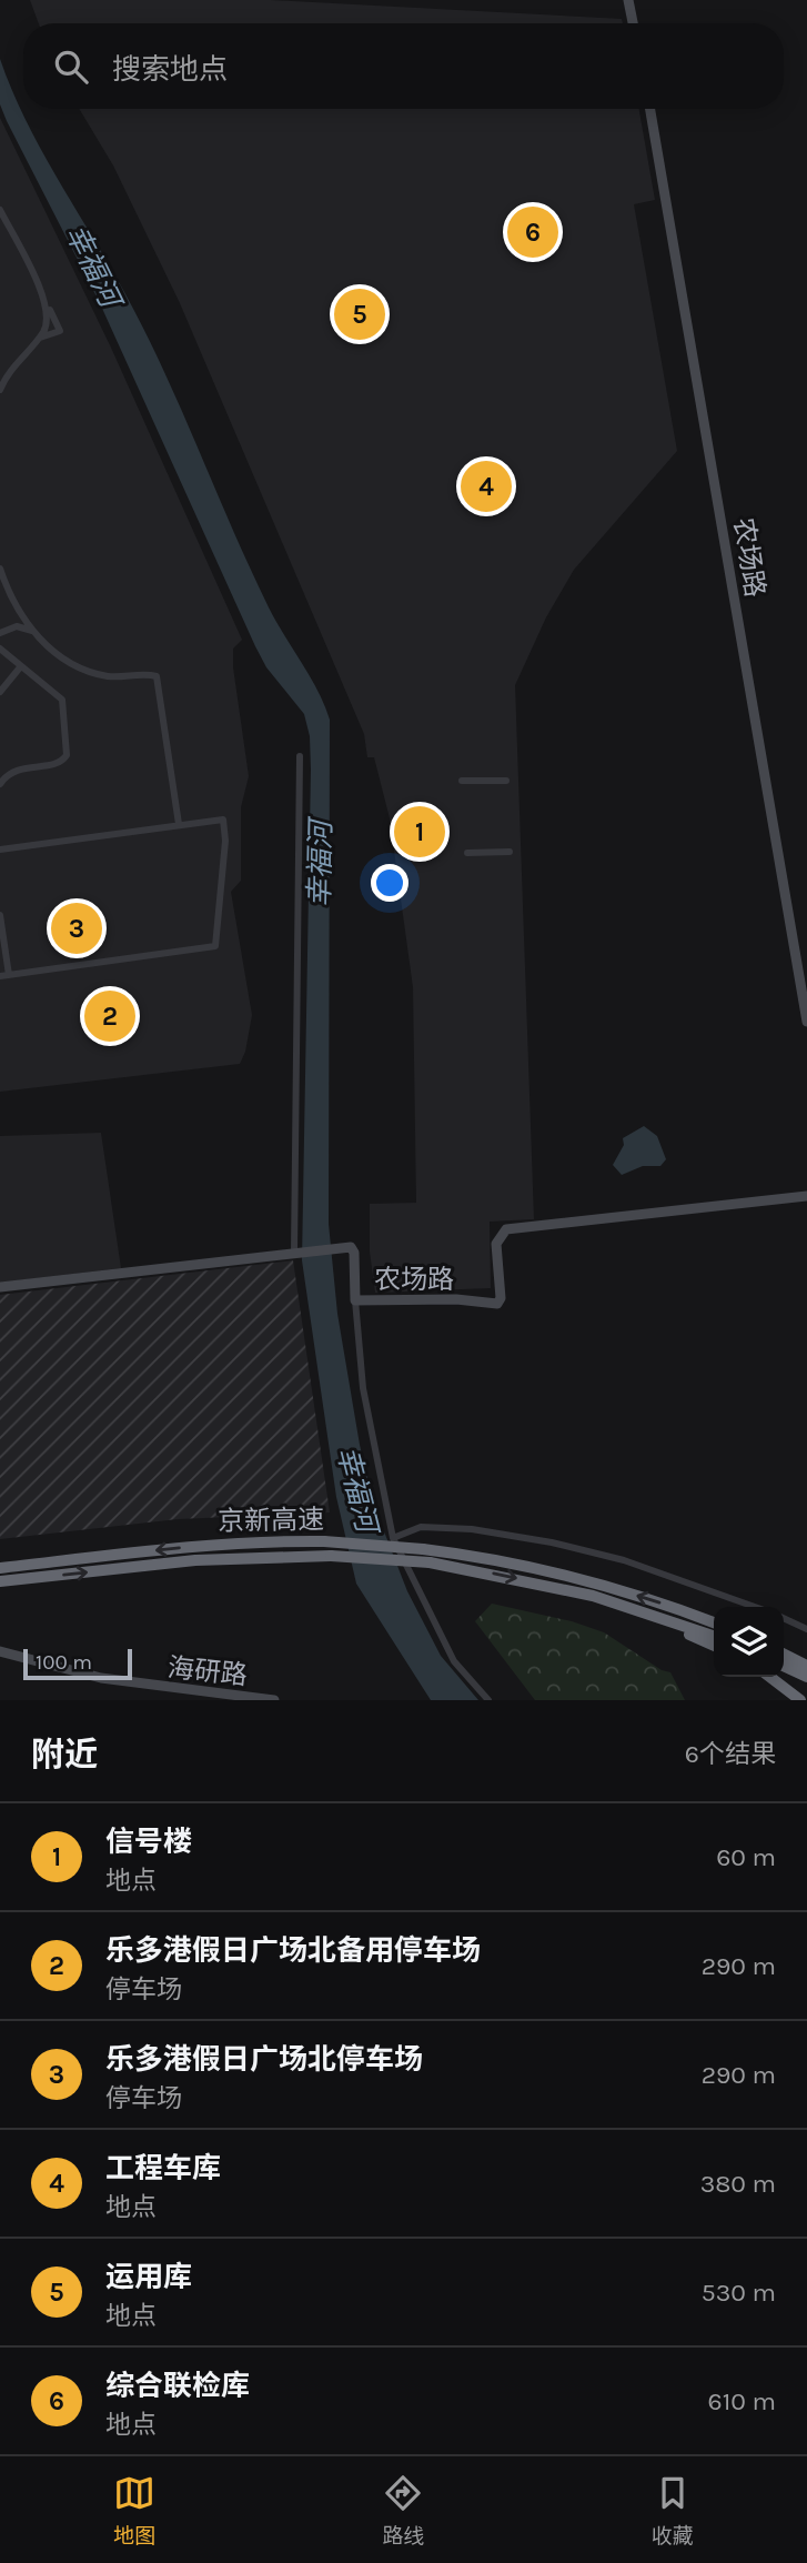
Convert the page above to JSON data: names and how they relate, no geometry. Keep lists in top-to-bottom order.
{
  "streets": {
    "highway": ["京新高速"],
    "street": ["农场路", "海研路"]
  },
  "water": ["幸福河"],
  "scale_bar": "100 m",
  "page": {
    "search": "搜索地点",
    "pins": [
      "6",
      "5",
      "4",
      "1",
      "3",
      "2"
    ],
    "scale": "100 m",
    "heading": ["附近", "6个结果"],
    "list": [
      {
        "mark": "1",
        "name": "信号楼",
        "note": "地点",
        "value": "60 m"
      },
      {
        "mark": "2",
        "name": "乐多港假日广场北备用停车场",
        "note": "停车场",
        "value": "290 m"
      },
      {
        "mark": "3",
        "name": "乐多港假日广场北停车场",
        "note": "停车场",
        "value": "290 m"
      },
      {
        "mark": "4",
        "name": "工程车库",
        "note": "地点",
        "value": "380 m"
      },
      {
        "mark": "5",
        "name": "运用库",
        "note": "地点",
        "value": "530 m"
      },
      {
        "mark": "6",
        "name": "综合联检库",
        "note": "地点",
        "value": "610 m"
      }
    ],
    "nav": ["地图", "路线", "收藏"]
  }
}
